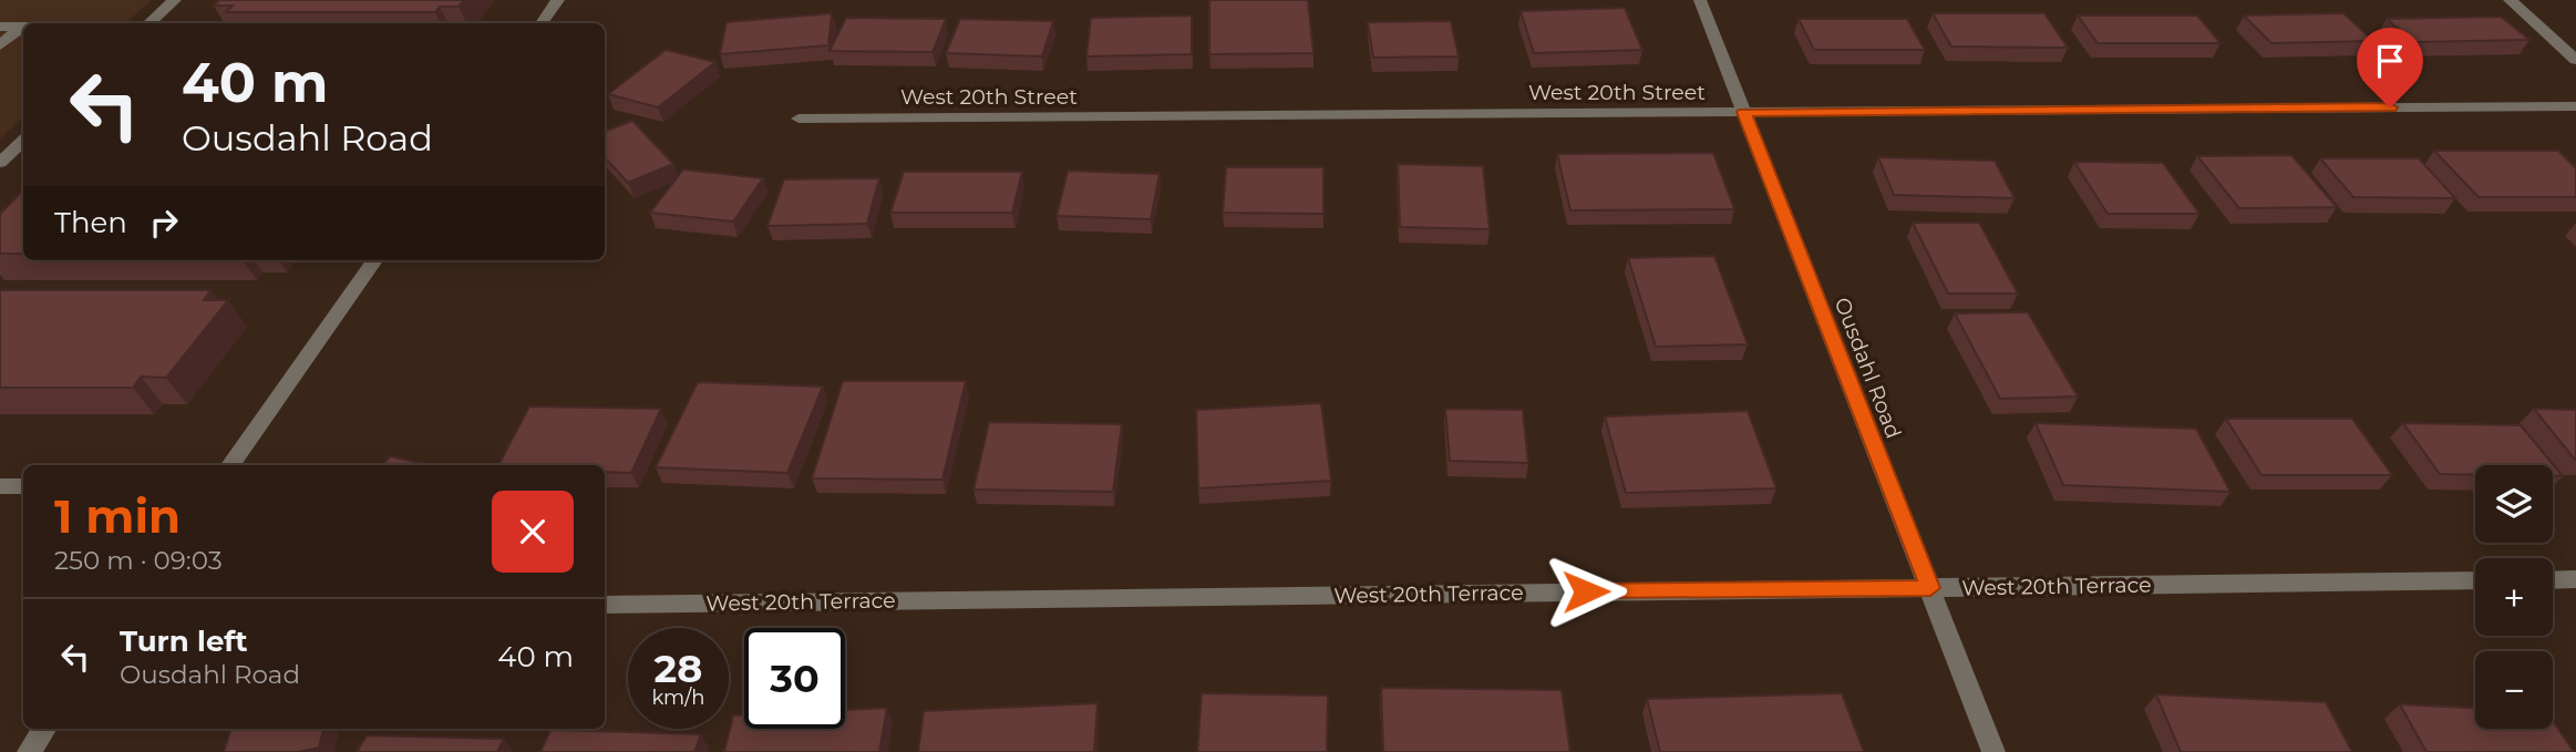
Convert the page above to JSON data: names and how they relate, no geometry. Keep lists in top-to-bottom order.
{
  "streets": {
    "street": ["West 20th Street", "Ousdahl Road", "West 20th Terrace"]
  },
  "crossings": [
    ["West 20th Street", "Ousdahl Road"],
    ["Ousdahl Road", "West 20th Terrace"]
  ],
  "page": {
    "turn": ["40 m", "Ousdahl Road"],
    "then": "Then",
    "map_buttons": ["+", "−"],
    "heading": ["1 min", "250 m · 09:03"],
    "list": [
      {
        "name": "Turn left",
        "note": "Ousdahl Road",
        "value": "40 m"
      }
    ],
    "speed": "28 km/h",
    "limit": "30"
  }
}
